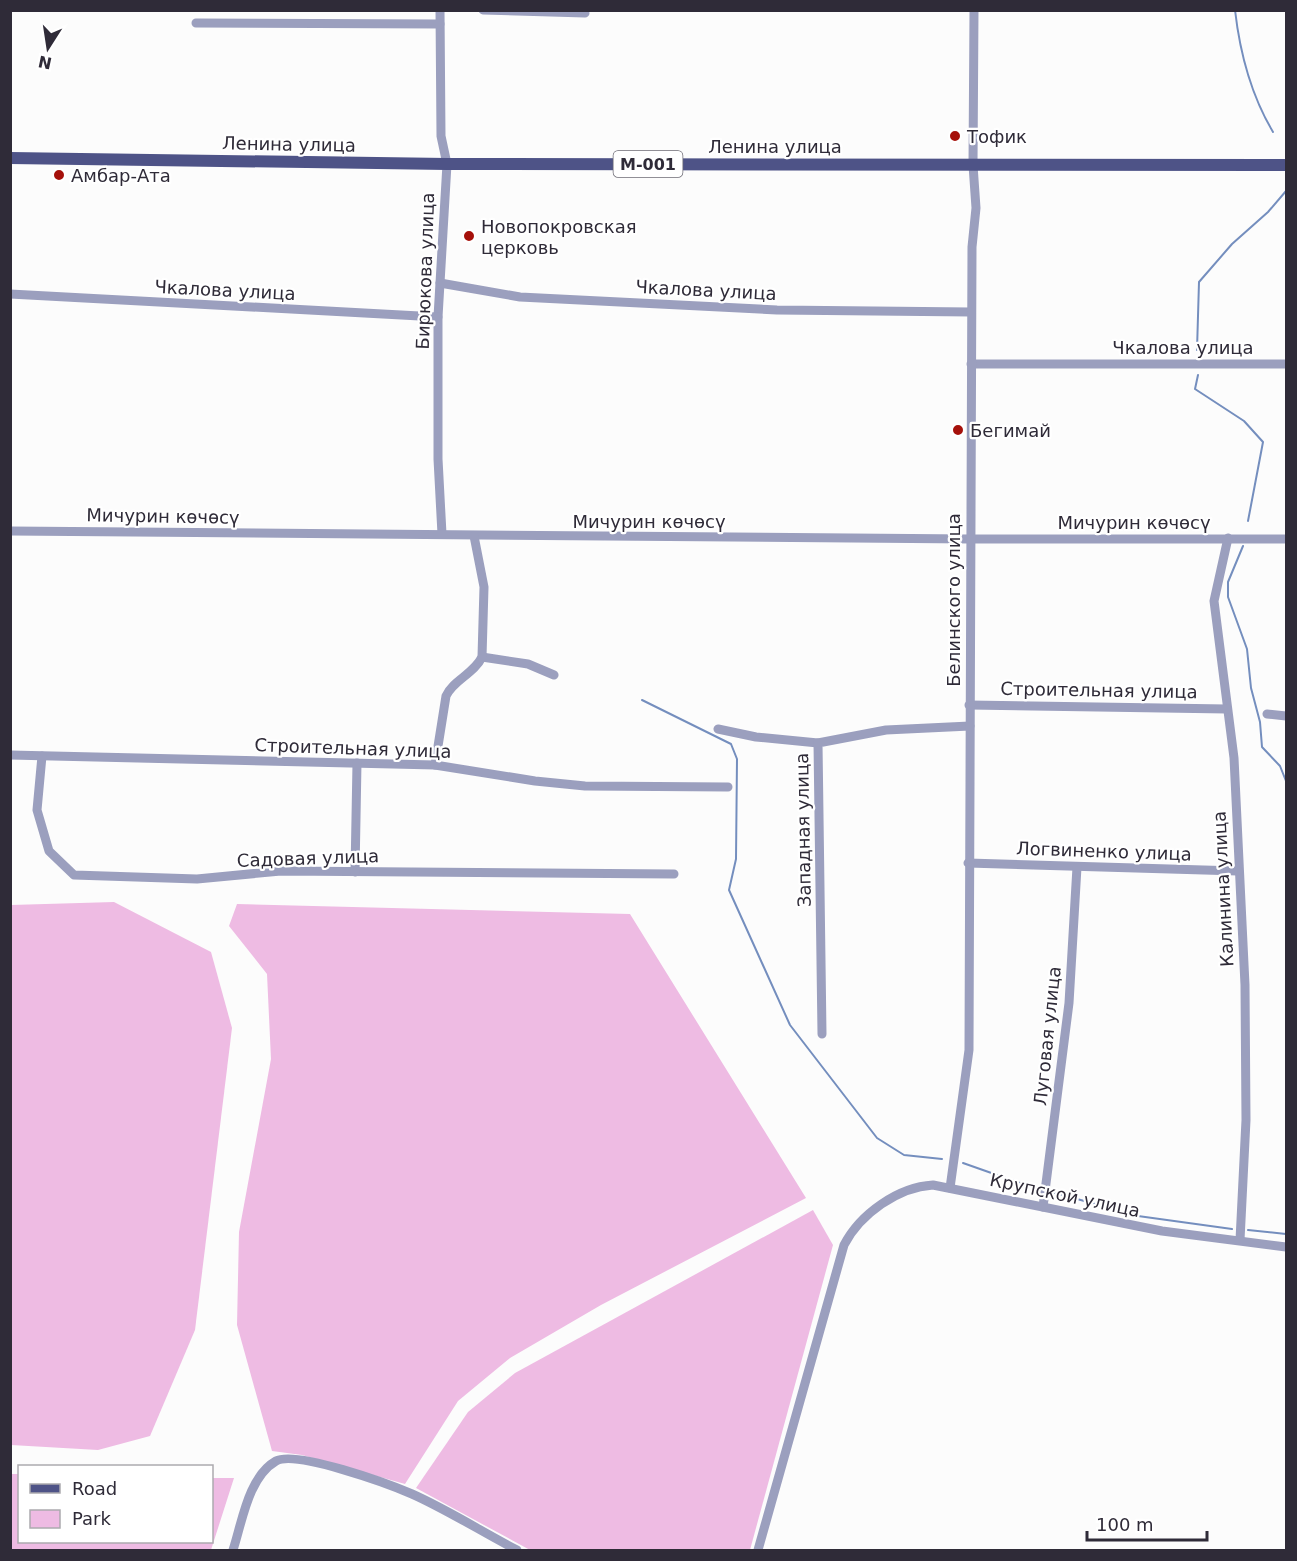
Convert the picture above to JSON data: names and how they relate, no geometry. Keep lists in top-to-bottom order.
{
  "streets": {
    "main road": ["Ленина улица", "М-001"],
    "street": [
      "Бирюкова улица",
      "Чкалова улица",
      "Мичурин көчөсү",
      "Белинского улица",
      "Строительная улица",
      "Западная улица",
      "Логвиненко улица",
      "Садовая улица",
      "Калинина улица",
      "Луговая улица",
      "Крупской улица"
    ]
  },
  "crossings": [
    ["Ленина улица", "Бирюкова улица"],
    ["Ленина улица", "Белинского улица"],
    ["Бирюкова улица", "Чкалова улица"],
    ["Бирюкова улица", "Мичурин көчөсү"],
    ["Чкалова улица", "Белинского улица"],
    ["Мичурин көчөсү", "Белинского улица"],
    ["Мичурин көчөсү", "Калинина улица"],
    ["Белинского улица", "Строительная улица"],
    ["Белинского улица", "Западная улица"],
    ["Белинского улица", "Логвиненко улица"],
    ["Белинского улица", "Крупской улица"],
    ["Строительная улица", "Садовая улица"],
    ["Строительная улица", "Калинина улица"],
    ["Логвиненко улица", "Калинина улица"],
    ["Логвиненко улица", "Луговая улица"],
    ["Калинина улица", "Крупской улица"],
    ["Луговая улица", "Крупской улица"]
  ],
  "places": [
    "Тофик",
    "Амбар-Ата",
    "Новопокровская церковь",
    "Бегимай"
  ],
  "legend": ["Road", "Park"],
  "scale_bar": "100 m",
  "north": "bottom"
}
